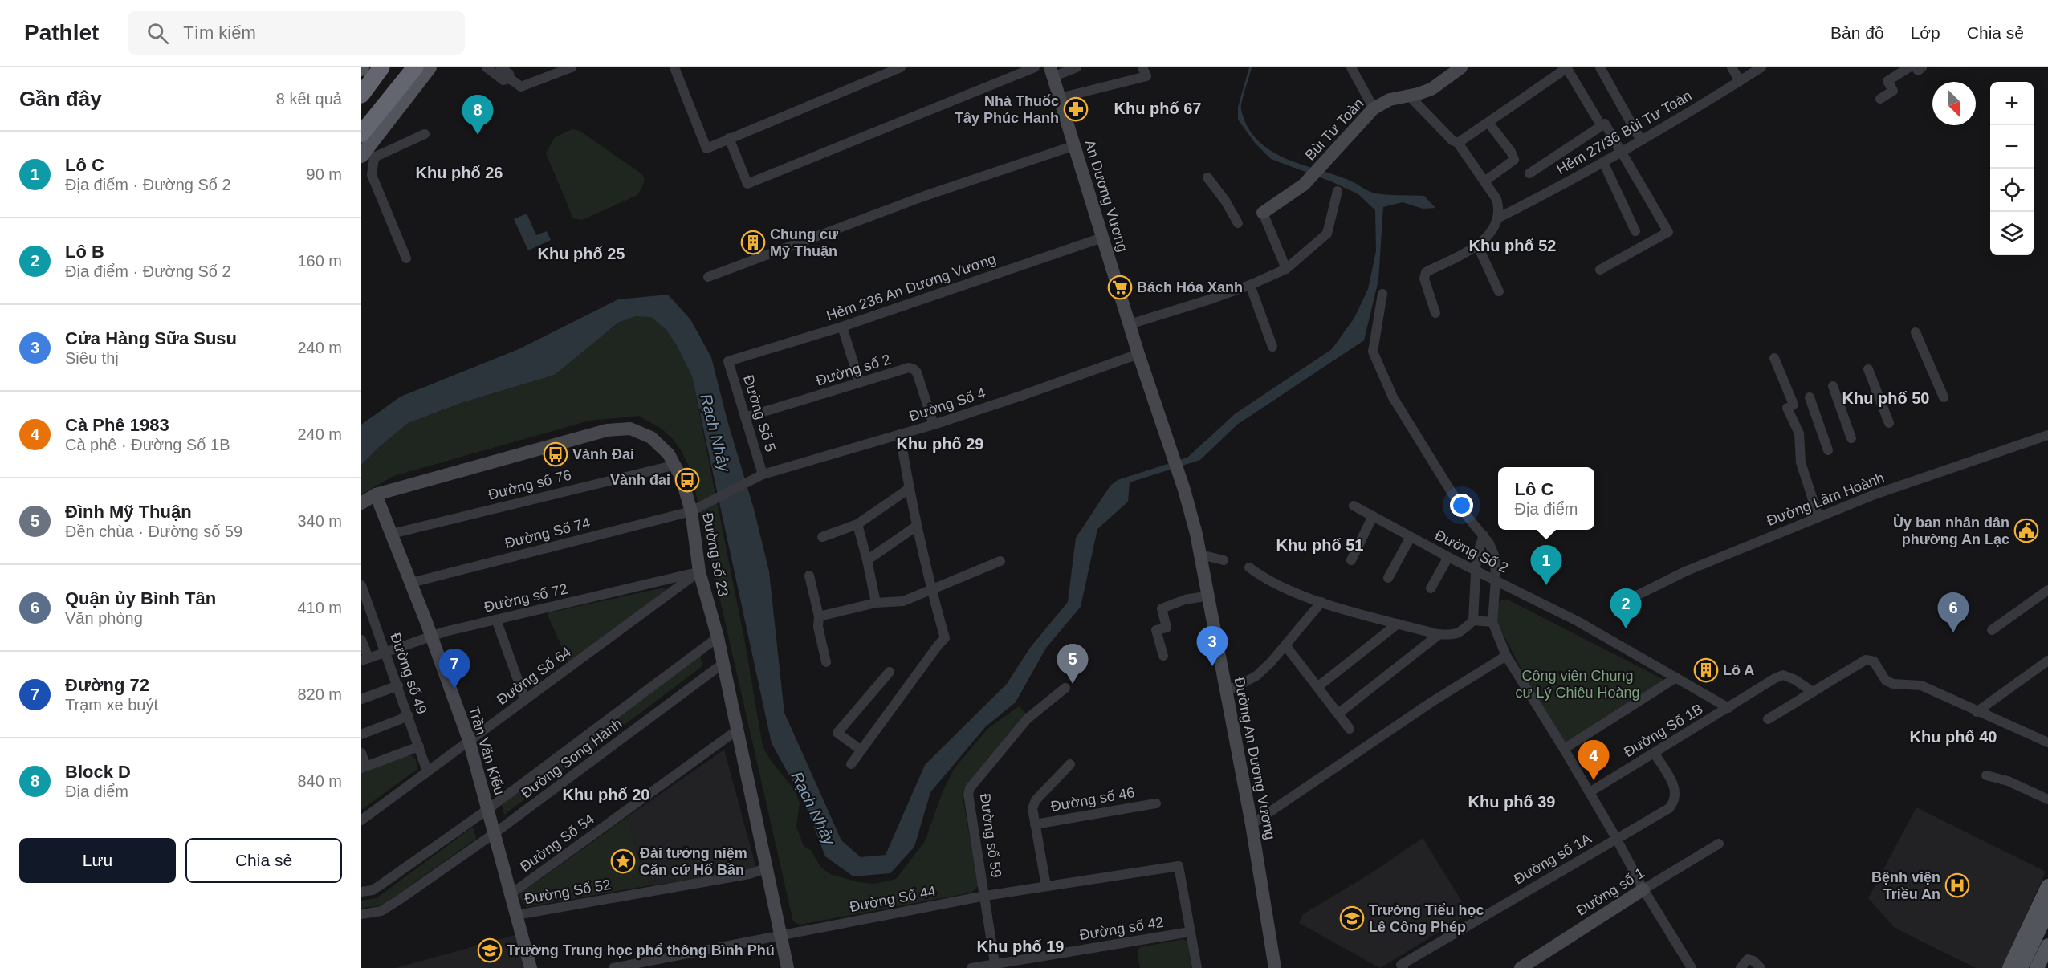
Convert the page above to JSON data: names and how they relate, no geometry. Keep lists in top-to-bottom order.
{
  "streets": {
    "street": [
      "Bùi Tư Toàn",
      "Hẻm 27/36 Bùi Tư Toàn",
      "An Dương Vương",
      "Hẻm 236 An Dương Vương",
      "Đường số 2",
      "Đường Số 4",
      "Đường Số 5",
      "Đường số 76",
      "Đường Lâm Hoành",
      "Đường Số 74",
      "Đường Số 2",
      "Đường số 23",
      "Đường số 72",
      "Đường số 49",
      "Đường Số 64",
      "Đường Số 1B",
      "Trần Văn Kiểu",
      "Đường Song Hành",
      "Đường An Dương Vương",
      "Đường số 46",
      "Đường số 59",
      "Đường Số 54",
      "Đường số 1A",
      "Đường Số 52",
      "Đường số 1",
      "Đường Số 44",
      "Đường số 42"
    ]
  },
  "crossings": [
    ["An Dương Vương", "Hẻm 236 An Dương Vương"],
    ["An Dương Vương", "Đường Số 4"],
    ["An Dương Vương", "Đường An Dương Vương"],
    ["Hẻm 236 An Dương Vương", "Đường Số 5"],
    ["Đường số 2", "Đường Số 4"],
    ["Đường số 2", "Đường Số 5"],
    ["Đường Số 4", "Đường Số 5"],
    ["Đường Số 4", "Đường Số 74"],
    ["Đường Số 4", "Đường số 23"],
    ["Đường số 76", "Đường số 23"],
    ["Đường số 76", "Trần Văn Kiểu"],
    ["Đường Số 74", "Đường số 23"],
    ["Đường Số 74", "Trần Văn Kiểu"],
    ["Đường Số 2", "Đường Số 1B"],
    ["Đường số 23", "Đường số 72"],
    ["Đường số 23", "Đường Số 64"],
    ["Đường số 23", "Trần Văn Kiểu"],
    ["Đường số 23", "Đường Song Hành"],
    ["Đường số 23", "Đường Số 54"],
    ["Đường số 23", "Đường Số 52"],
    ["Đường số 23", "Đường Số 44"],
    ["Đường số 72", "Đường số 49"],
    ["Đường số 72", "Đường Số 64"],
    ["Đường số 72", "Trần Văn Kiểu"],
    ["Đường số 49", "Đường Số 64"],
    ["Đường Số 64", "Trần Văn Kiểu"],
    ["Đường Số 1B", "Đường số 1A"],
    ["Trần Văn Kiểu", "Đường Song Hành"],
    ["Trần Văn Kiểu", "Đường Số 54"],
    ["Trần Văn Kiểu", "Đường Số 52"],
    ["Đường số 59", "Đường Số 44"],
    ["Đường số 59", "Đường số 42"],
    ["Đường Số 44", "Đường số 42"]
  ],
  "districts": [
    "Khu phố 67",
    "Khu phố 26",
    "Khu phố 52",
    "Khu phố 25",
    "Khu phố 50",
    "Khu phố 29",
    "Khu phố 51",
    "Khu phố 40",
    "Khu phố 20",
    "Khu phố 39",
    "Khu phố 19"
  ],
  "water": ["Rạch Nhảy"],
  "parks": ["Công viên Chung cư Lý Chiêu Hoàng"],
  "places": {
    "pharmacy": ["Nhà Thuốc Tây Phúc Hanh"],
    "building": ["Chung cư Mỹ Thuận", "Lô A"],
    "supermarket": ["Bách Hóa Xanh"],
    "bus stop": ["Vành Đai", "Vành đai"],
    "public building": ["Ủy ban nhân dân phường An Lạc"],
    "place": ["Đài tưởng niệm Căn cứ Hố Bần"],
    "hospital": ["Bệnh viện Triều An"],
    "school or university": ["Trường Tiểu học Lê Công Phép", "Trường Trung học phổ thông Bình Phú"]
  },
  "north": "bottom right",
  "page": {
    "header": "Pathlet",
    "search": "Tìm kiếm",
    "nav": ["Bản đồ", "Lớp", "Chia sẻ"],
    "heading": ["Gần đây", "8 kết quả"],
    "map_buttons": ["+", "−"],
    "pins": [
      "8",
      "1",
      "2",
      "6",
      "3",
      "5",
      "7",
      "4"
    ],
    "list": [
      {
        "mark": "1",
        "name": "Lô C",
        "note": "Địa điểm · Đường Số 2",
        "value": "90 m"
      },
      {
        "mark": "2",
        "name": "Lô B",
        "note": "Địa điểm · Đường Số 2",
        "value": "160 m"
      },
      {
        "mark": "3",
        "name": "Cửa Hàng Sữa Susu",
        "note": "Siêu thị",
        "value": "240 m"
      },
      {
        "mark": "4",
        "name": "Cà Phê 1983",
        "note": "Cà phê · Đường Số 1B",
        "value": "240 m"
      },
      {
        "mark": "5",
        "name": "Đình Mỹ Thuận",
        "note": "Đền chùa · Đường số 59",
        "value": "340 m"
      },
      {
        "mark": "6",
        "name": "Quận ủy Bình Tân",
        "note": "Văn phòng",
        "value": "410 m"
      },
      {
        "mark": "7",
        "name": "Đường 72",
        "note": "Trạm xe buýt",
        "value": "820 m"
      },
      {
        "mark": "8",
        "name": "Block D",
        "note": "Địa điểm",
        "value": "840 m"
      }
    ],
    "popup": ["Lô C", "Địa điểm"],
    "buttons": ["Lưu", "Chia sẻ"]
  }
}
